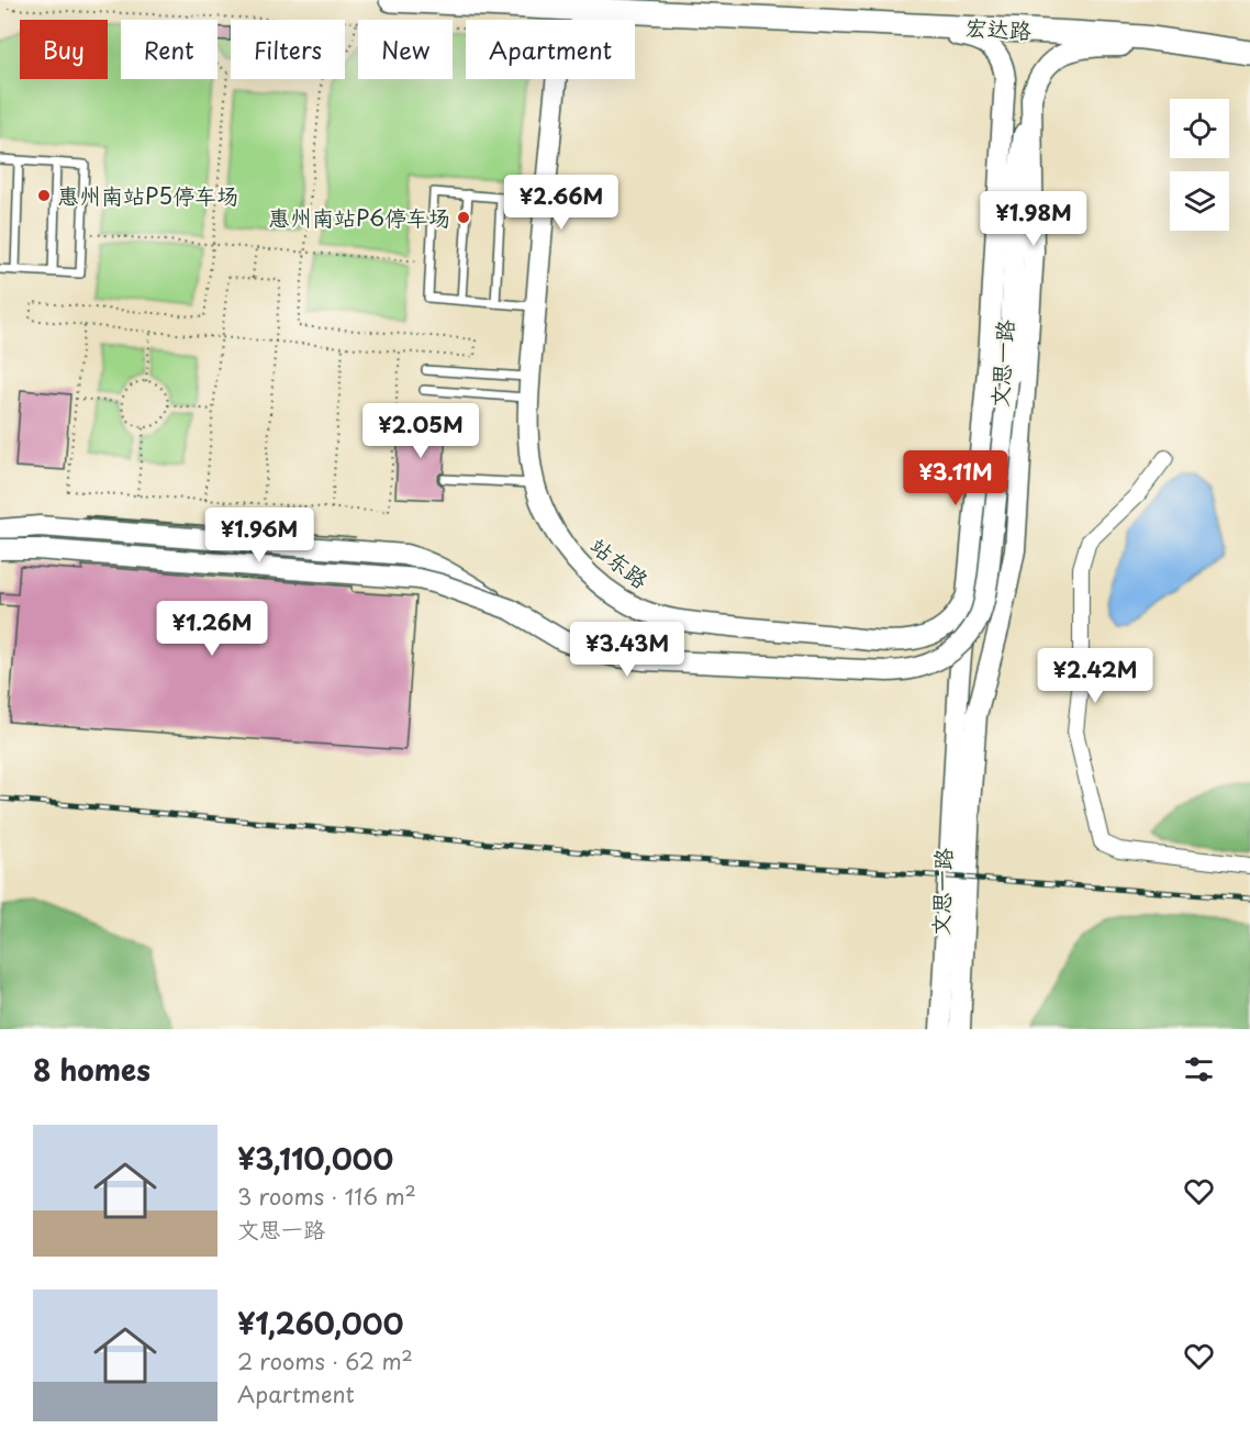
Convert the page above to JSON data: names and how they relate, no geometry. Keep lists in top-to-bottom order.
{
  "streets": {
    "main road": ["宏达路"],
    "street": ["文思一路", "站东路"]
  },
  "crossings": [
    ["宏达路", "文思一路"],
    ["宏达路", "站东路"],
    ["文思一路", "站东路"]
  ],
  "places": ["惠州南站P5停车场", "惠州南站P6停车场"],
  "page": {
    "chip": [
      "Buy",
      "Rent",
      "Filters",
      "New",
      "Apartment"
    ],
    "price": [
      "¥2.66M",
      "¥1.98M",
      "¥2.05M",
      "¥3.11M",
      "¥1.96M",
      "¥1.26M",
      "¥3.43M",
      "¥2.42M"
    ],
    "heading": "8 homes",
    "list": [
      {
        "name": "¥3,110,000",
        "note": "3 rooms · 116 m² · 文思一路"
      },
      {
        "name": "¥1,260,000",
        "note": "2 rooms · 62 m² · Apartment"
      }
    ]
  }
}
